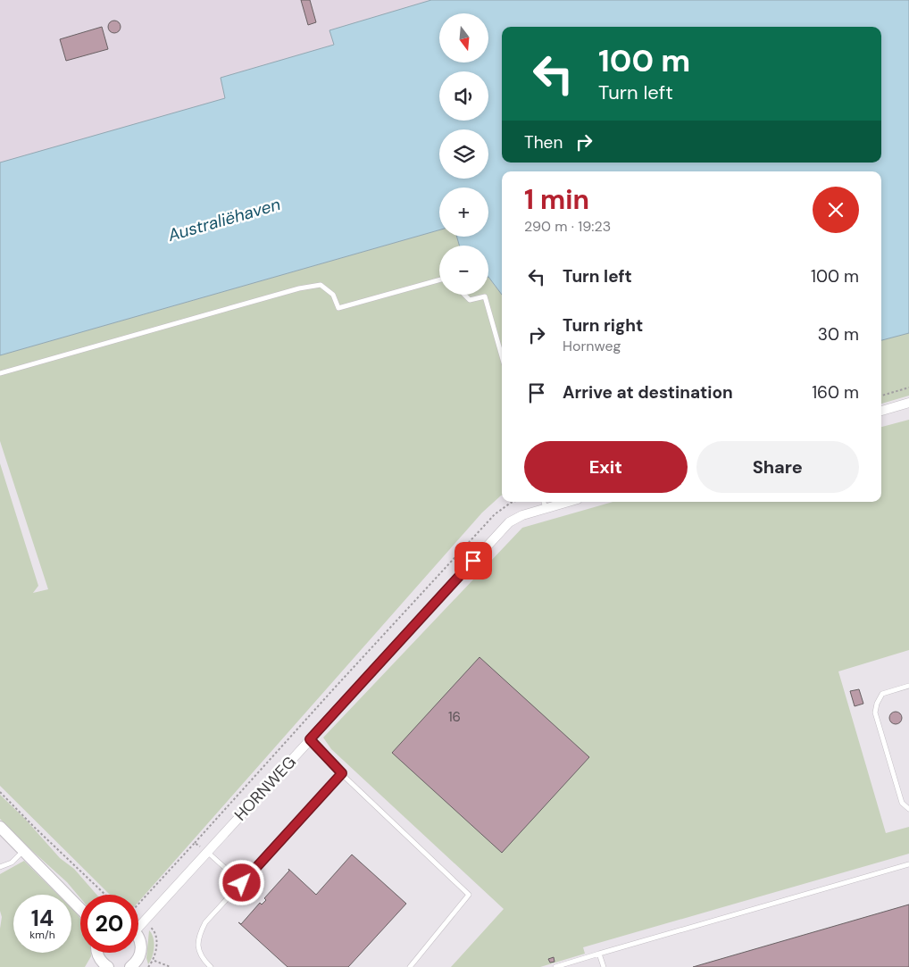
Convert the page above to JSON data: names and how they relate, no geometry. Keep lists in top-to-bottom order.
{
  "streets": {
    "street": ["HORNWEG"]
  },
  "water": ["Australiëhaven"],
  "house_numbers": ["16"],
  "north": "bottom",
  "page": {
    "map_buttons": ["+", "−"],
    "turn": ["100 m", "Turn left"],
    "then": "Then",
    "heading": ["1 min", "290 m · 19:23"],
    "list": [
      {
        "name": "Turn left",
        "value": "100 m"
      },
      {
        "name": "Turn right",
        "note": "Hornweg",
        "value": "30 m"
      },
      {
        "name": "Arrive at destination",
        "value": "160 m"
      }
    ],
    "buttons": ["Exit", "Share"],
    "speed": "14 km/h",
    "limit": "20"
  }
}
